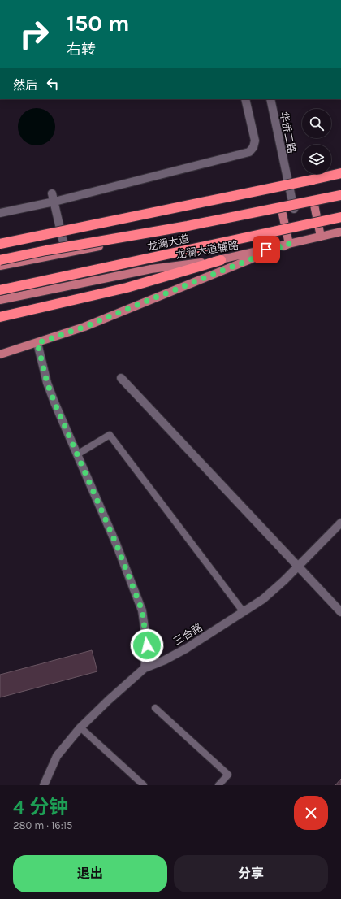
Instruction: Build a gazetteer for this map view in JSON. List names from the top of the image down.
{
  "streets": {
    "highway": ["龙澜大道"],
    "main road": ["龙澜大道辅路"],
    "street": ["华侨二路", "三合路"]
  },
  "page": {
    "turn": ["150 m", "右转"],
    "then": "然后",
    "heading": ["4 分钟", "280 m · 16:15"],
    "buttons": ["退出", "分享"]
  }
}
